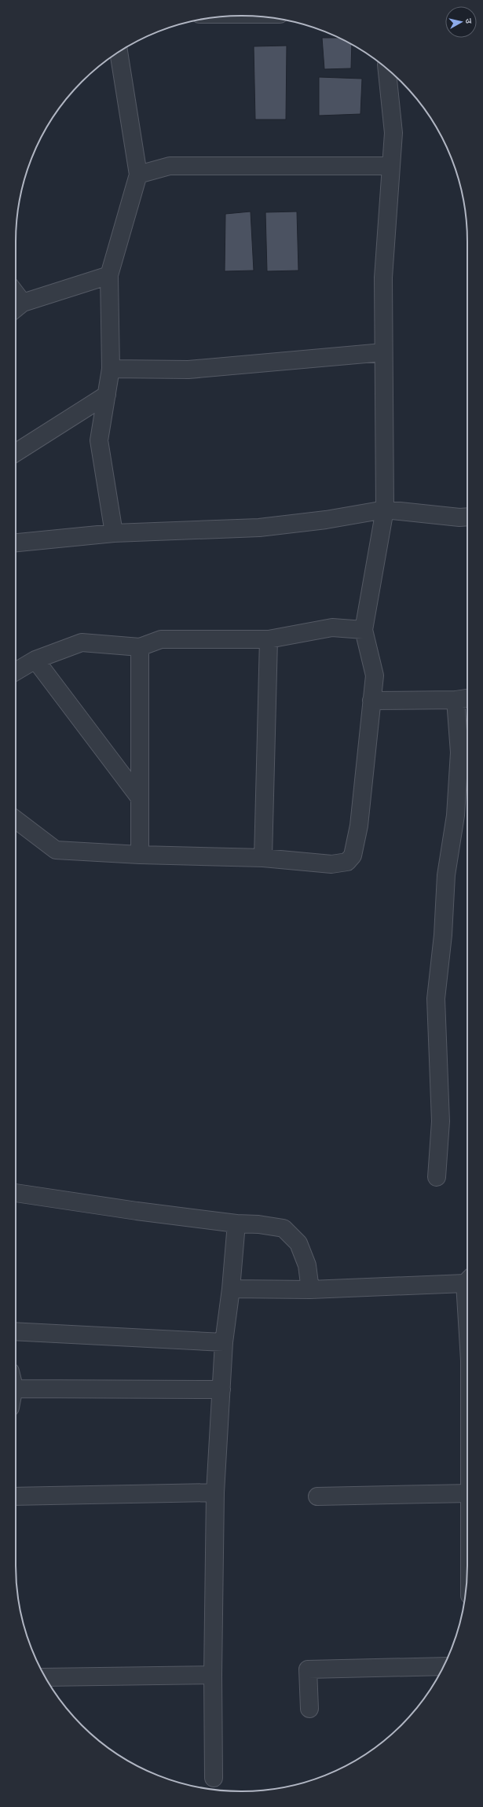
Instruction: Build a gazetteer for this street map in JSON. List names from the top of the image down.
{
  "north": "right"
}
